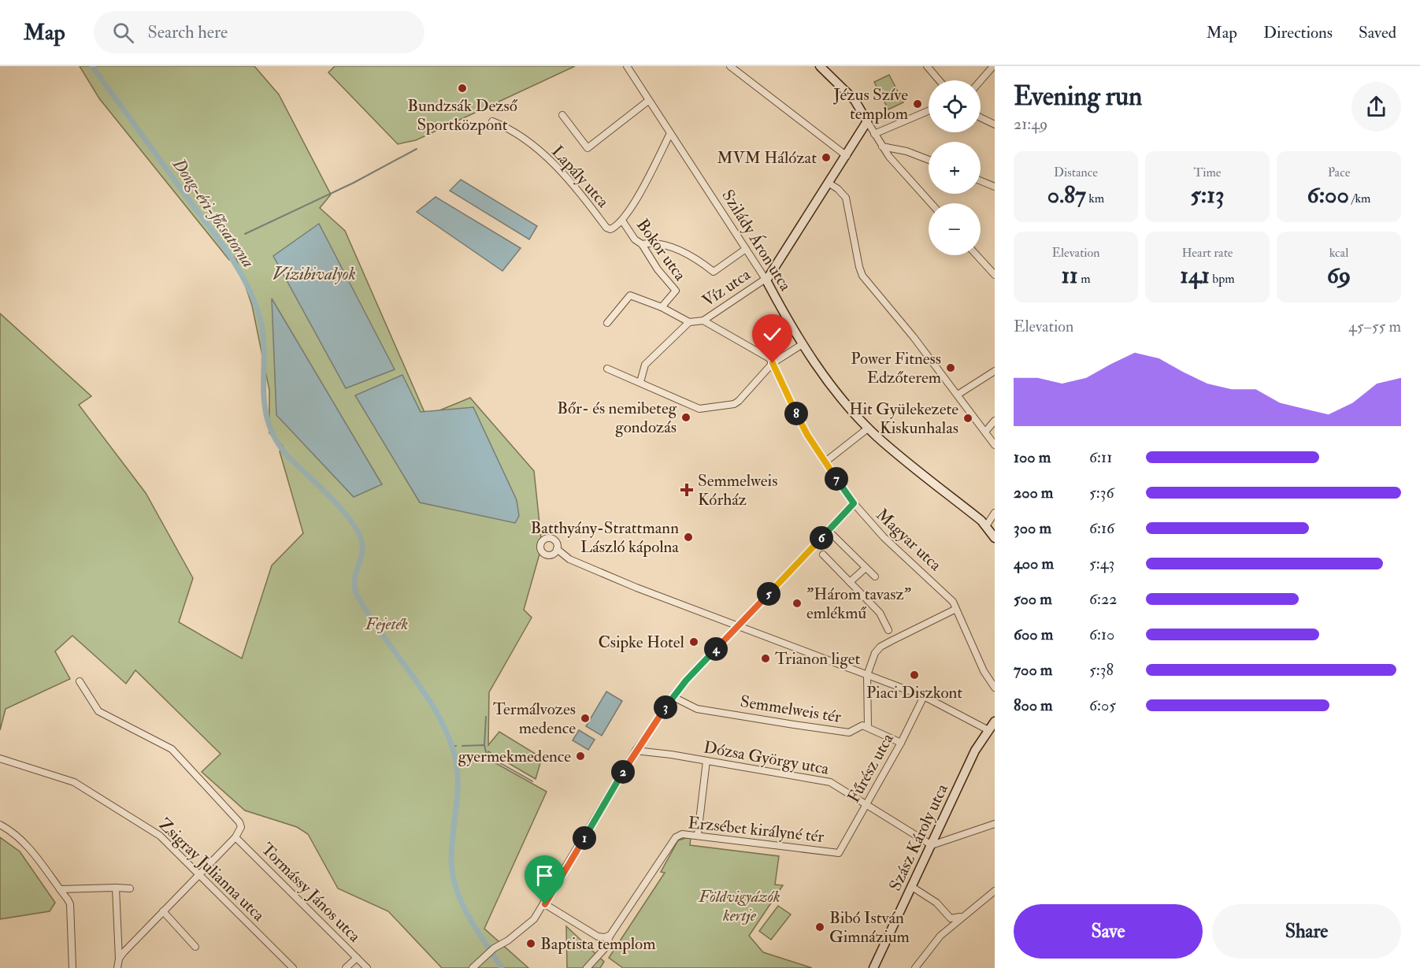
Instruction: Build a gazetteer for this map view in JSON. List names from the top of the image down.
{
  "streets": {
    "street": [
      "Lapály utca",
      "Szilády Áron utca",
      "Bokor utca",
      "Víz utca",
      "Magyar utca",
      "Semmelweis tér",
      "Dózsa György utca",
      "Fűrész utca",
      "Erzsébet királyné tér",
      "Szász Károly utca",
      "Zsigray Julianna utca",
      "Tormássy János utca"
    ]
  },
  "crossings": [
    ["Lapály utca", "Bokor utca"],
    ["Szilády Áron utca", "Víz utca"],
    ["Dózsa György utca", "Fűrész utca"],
    ["Dózsa György utca", "Szász Károly utca"],
    ["Fűrész utca", "Erzsébet királyné tér"]
  ],
  "water": ["Dong-éri-főcsatorna", "Vízibivalyok"],
  "parks": ["Fejeték", "Földvigyázók kertje"],
  "places": {
    "other": [
      "Bundzsák Dezső Sportközpont",
      "Jézus Szíve templom",
      "MVM Hálózat",
      "Power Fitness Edzőterem",
      "Bőr- és nemibeteg gondozás",
      "Hit Gyülekezete Kiskunhalas",
      "Batthyány-Strattmann László kápolna",
      "\"Három tavasz\" emlékmű",
      "Csipke Hotel",
      "Trianon liget",
      "Piaci Diszkont",
      "Termálvozes medence",
      "gyermekmedence",
      "Bibó István Gimnázium",
      "Baptista templom"
    ],
    "health": ["Semmelweis Kórház"]
  },
  "page": {
    "header": "Map",
    "search": "Search here",
    "nav": ["Map", "Directions", "Saved"],
    "heading": ["Evening run", "21:49"],
    "map_buttons": ["+", "−"],
    "stats": [
      ["Distance", "0.87 km"],
      ["Time", "5:13"],
      ["Pace", "6:00 /km"],
      ["Elevation", "11 m"],
      ["Heart rate", "141 bpm"],
      ["kcal", "69"]
    ],
    "chart": ["Elevation", "45–55 m"],
    "pins": [
      "8",
      "7",
      "6",
      "5",
      "4",
      "3",
      "2",
      "1"
    ],
    "list": [
      {
        "name": "100 m",
        "note": "6:11"
      },
      {
        "name": "200 m",
        "note": "5:36"
      },
      {
        "name": "300 m",
        "note": "6:16"
      },
      {
        "name": "400 m",
        "note": "5:43"
      },
      {
        "name": "500 m",
        "note": "6:22"
      },
      {
        "name": "600 m",
        "note": "6:10"
      },
      {
        "name": "700 m",
        "note": "5:38"
      },
      {
        "name": "800 m",
        "note": "6:05"
      }
    ],
    "buttons": ["Save", "Share"]
  }
}
